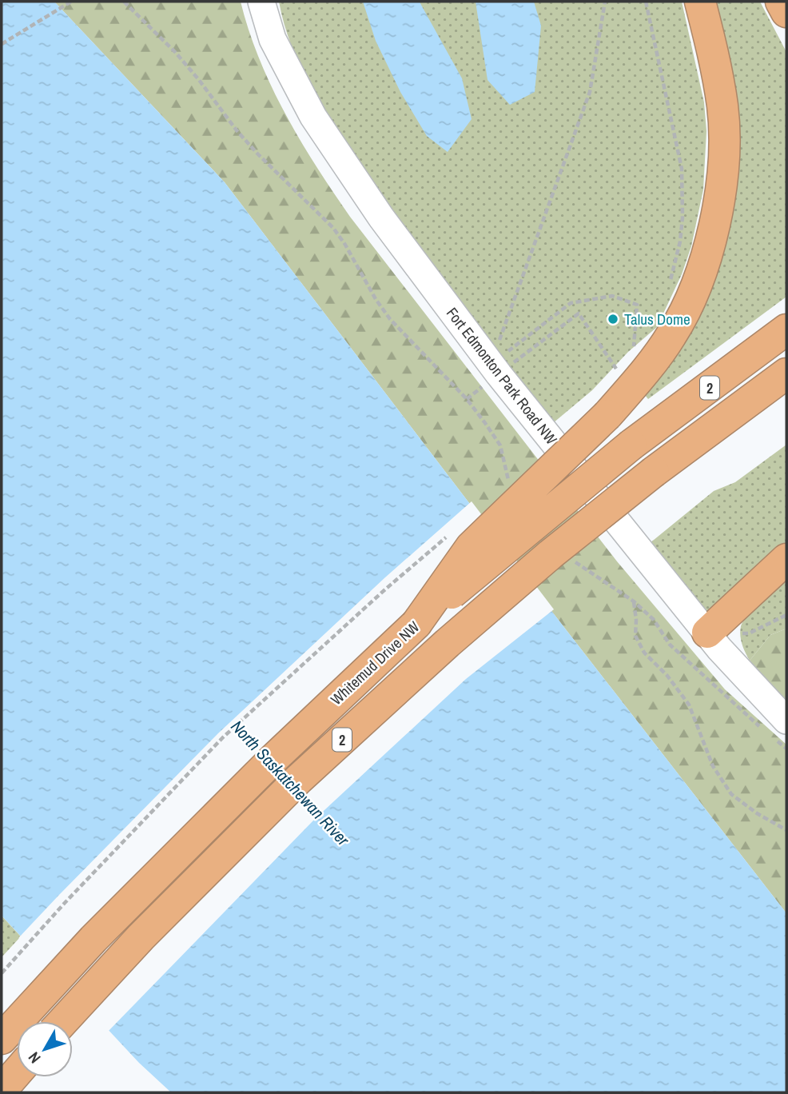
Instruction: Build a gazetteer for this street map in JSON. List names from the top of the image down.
{
  "streets": {
    "highway": ["2", "Whitemud Drive NW"],
    "street": ["Fort Edmonton Park Road NW"]
  },
  "water": ["North Saskatchewan River"],
  "places": ["Talus Dome"],
  "north": "bottom left"
}
